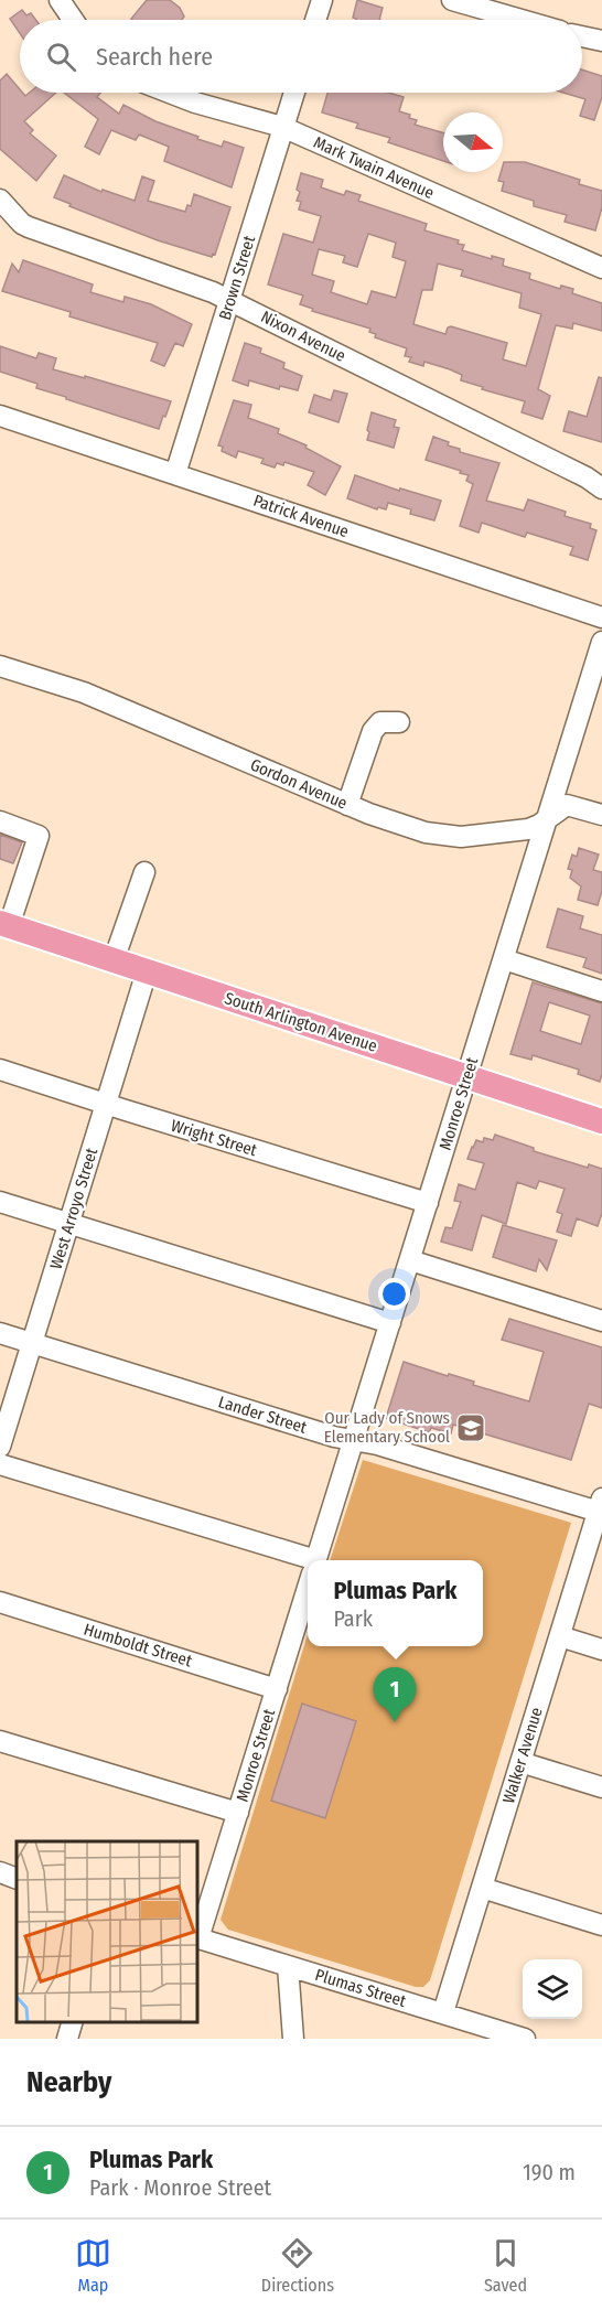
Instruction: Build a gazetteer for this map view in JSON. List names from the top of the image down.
{
  "streets": {
    "main road": ["South Arlington Avenue"],
    "street": [
      "Mark Twain Avenue",
      "Brown Street",
      "Nixon Avenue",
      "Patrick Avenue",
      "Gordon Avenue",
      "Monroe Street",
      "Wright Street",
      "West Arroyo Street",
      "Lander Street",
      "Humboldt Street",
      "Walker Avenue",
      "Plumas Street"
    ]
  },
  "crossings": [
    ["Mark Twain Avenue", "Brown Street"],
    ["Brown Street", "Nixon Avenue"],
    ["Brown Street", "Patrick Avenue"],
    ["Gordon Avenue", "Monroe Street"],
    ["South Arlington Avenue", "Monroe Street"],
    ["South Arlington Avenue", "West Arroyo Street"],
    ["Monroe Street", "Wright Street"],
    ["Monroe Street", "Lander Street"],
    ["Monroe Street", "Humboldt Street"],
    ["Monroe Street", "Plumas Street"],
    ["Wright Street", "West Arroyo Street"],
    ["West Arroyo Street", "Lander Street"],
    ["Lander Street", "Walker Avenue"],
    ["Walker Avenue", "Plumas Street"]
  ],
  "places": {
    "school or university": ["Our Lady of Snows Elementary School"]
  },
  "north": "right",
  "page": {
    "search": "Search here",
    "popup": ["Plumas Park", "Park"],
    "pins": "1",
    "heading": "Nearby",
    "list": [
      {
        "mark": "1",
        "name": "Plumas Park",
        "note": "Park · Monroe Street",
        "value": "190 m"
      }
    ],
    "nav": ["Map", "Directions", "Saved"]
  }
}
